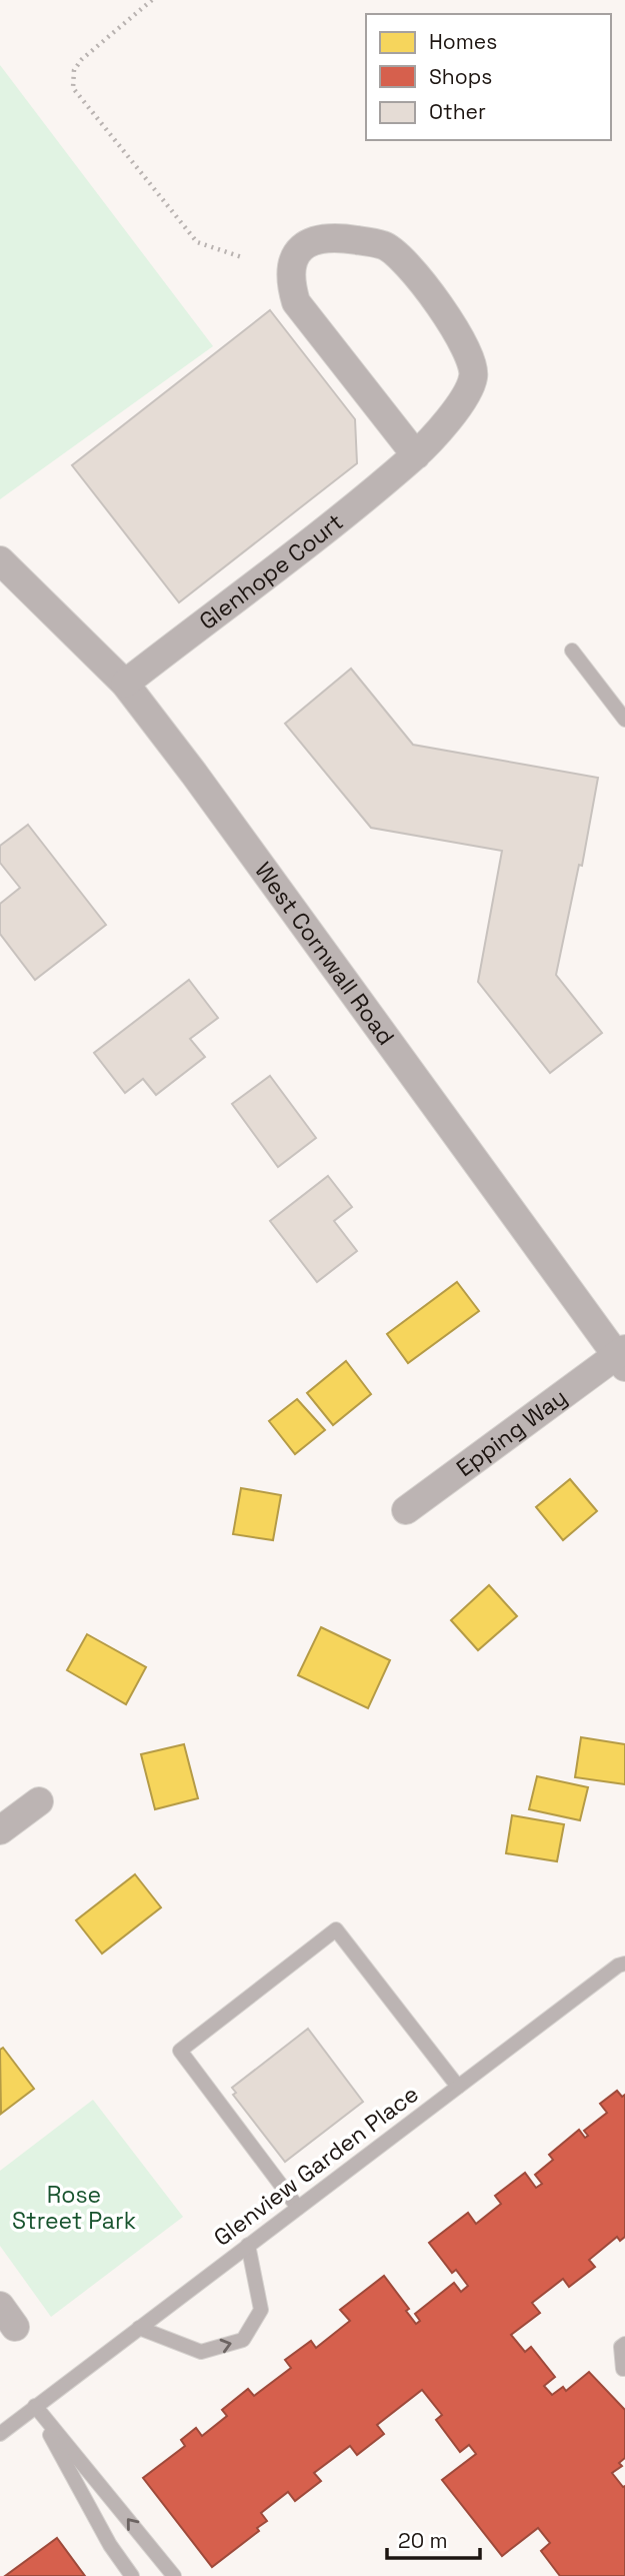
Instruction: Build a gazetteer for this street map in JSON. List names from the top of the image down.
{
  "streets": {
    "street": ["Glenhope Court", "West Cornwall Road", "Epping Way"],
    "lane": ["Glenview Garden Place"]
  },
  "crossings": [
    ["Glenhope Court", "West Cornwall Road"],
    ["West Cornwall Road", "Epping Way"]
  ],
  "parks": ["Rose Street Park"],
  "legend": ["Homes", "Shops", "Other"],
  "scale_bar": "20 m"
}
